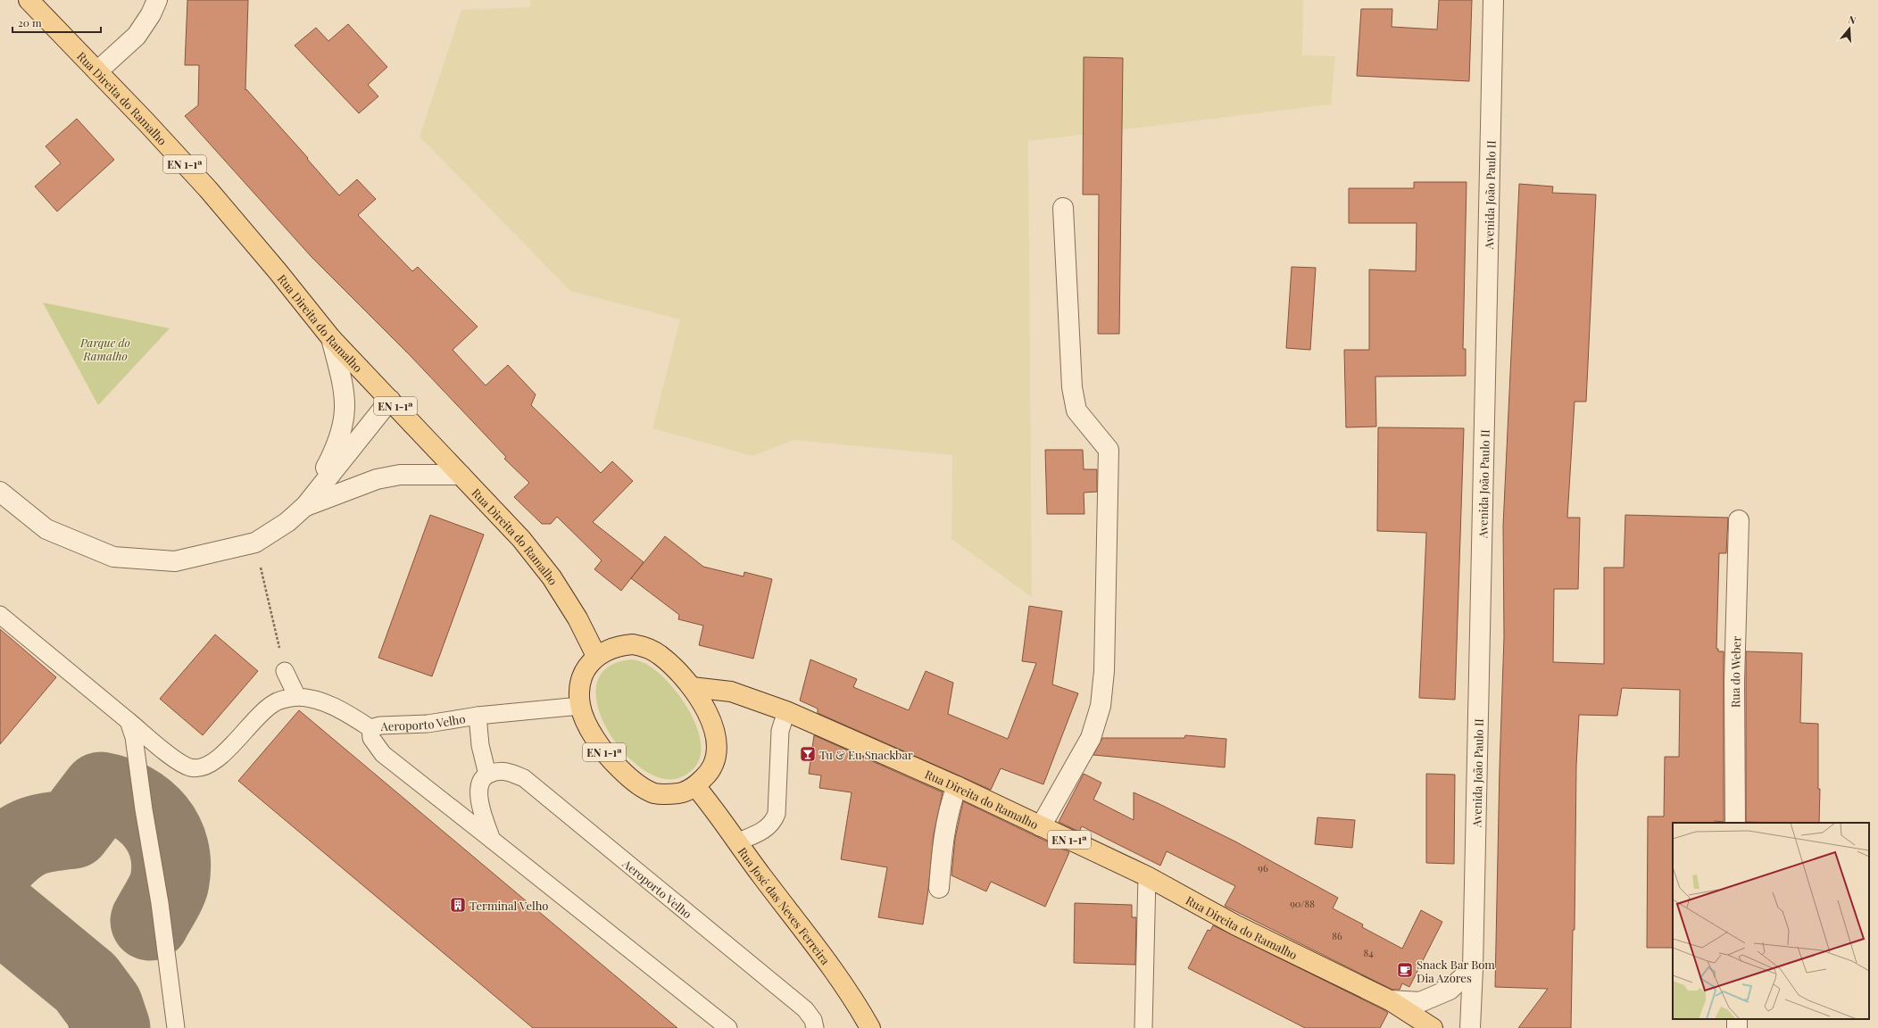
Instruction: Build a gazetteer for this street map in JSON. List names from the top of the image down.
{
  "streets": {
    "main road": ["Rua Direita do Ramalho", "EN 1-1ª", "Rua José das Neves Ferreira"],
    "street": ["Avenida João Paulo II", "Rua do Weber"],
    "lane": ["Aeroporto Velho"]
  },
  "crossings": [
    ["Rua Direita do Ramalho", "EN 1-1ª"],
    ["EN 1-1ª", "Aeroporto Velho"],
    ["EN 1-1ª", "Rua José das Neves Ferreira"]
  ],
  "parks": ["Parque do Ramalho"],
  "places": {
    "bar": ["Tu & Eu Snackbar"],
    "building": ["Terminal Velho"],
    "cafe": ["Snack Bar Bom Dia Azores"]
  },
  "house_numbers": [
    "96",
    "90/88",
    "86",
    "84"
  ],
  "scale_bar": "20 m",
  "north": "top"
}
